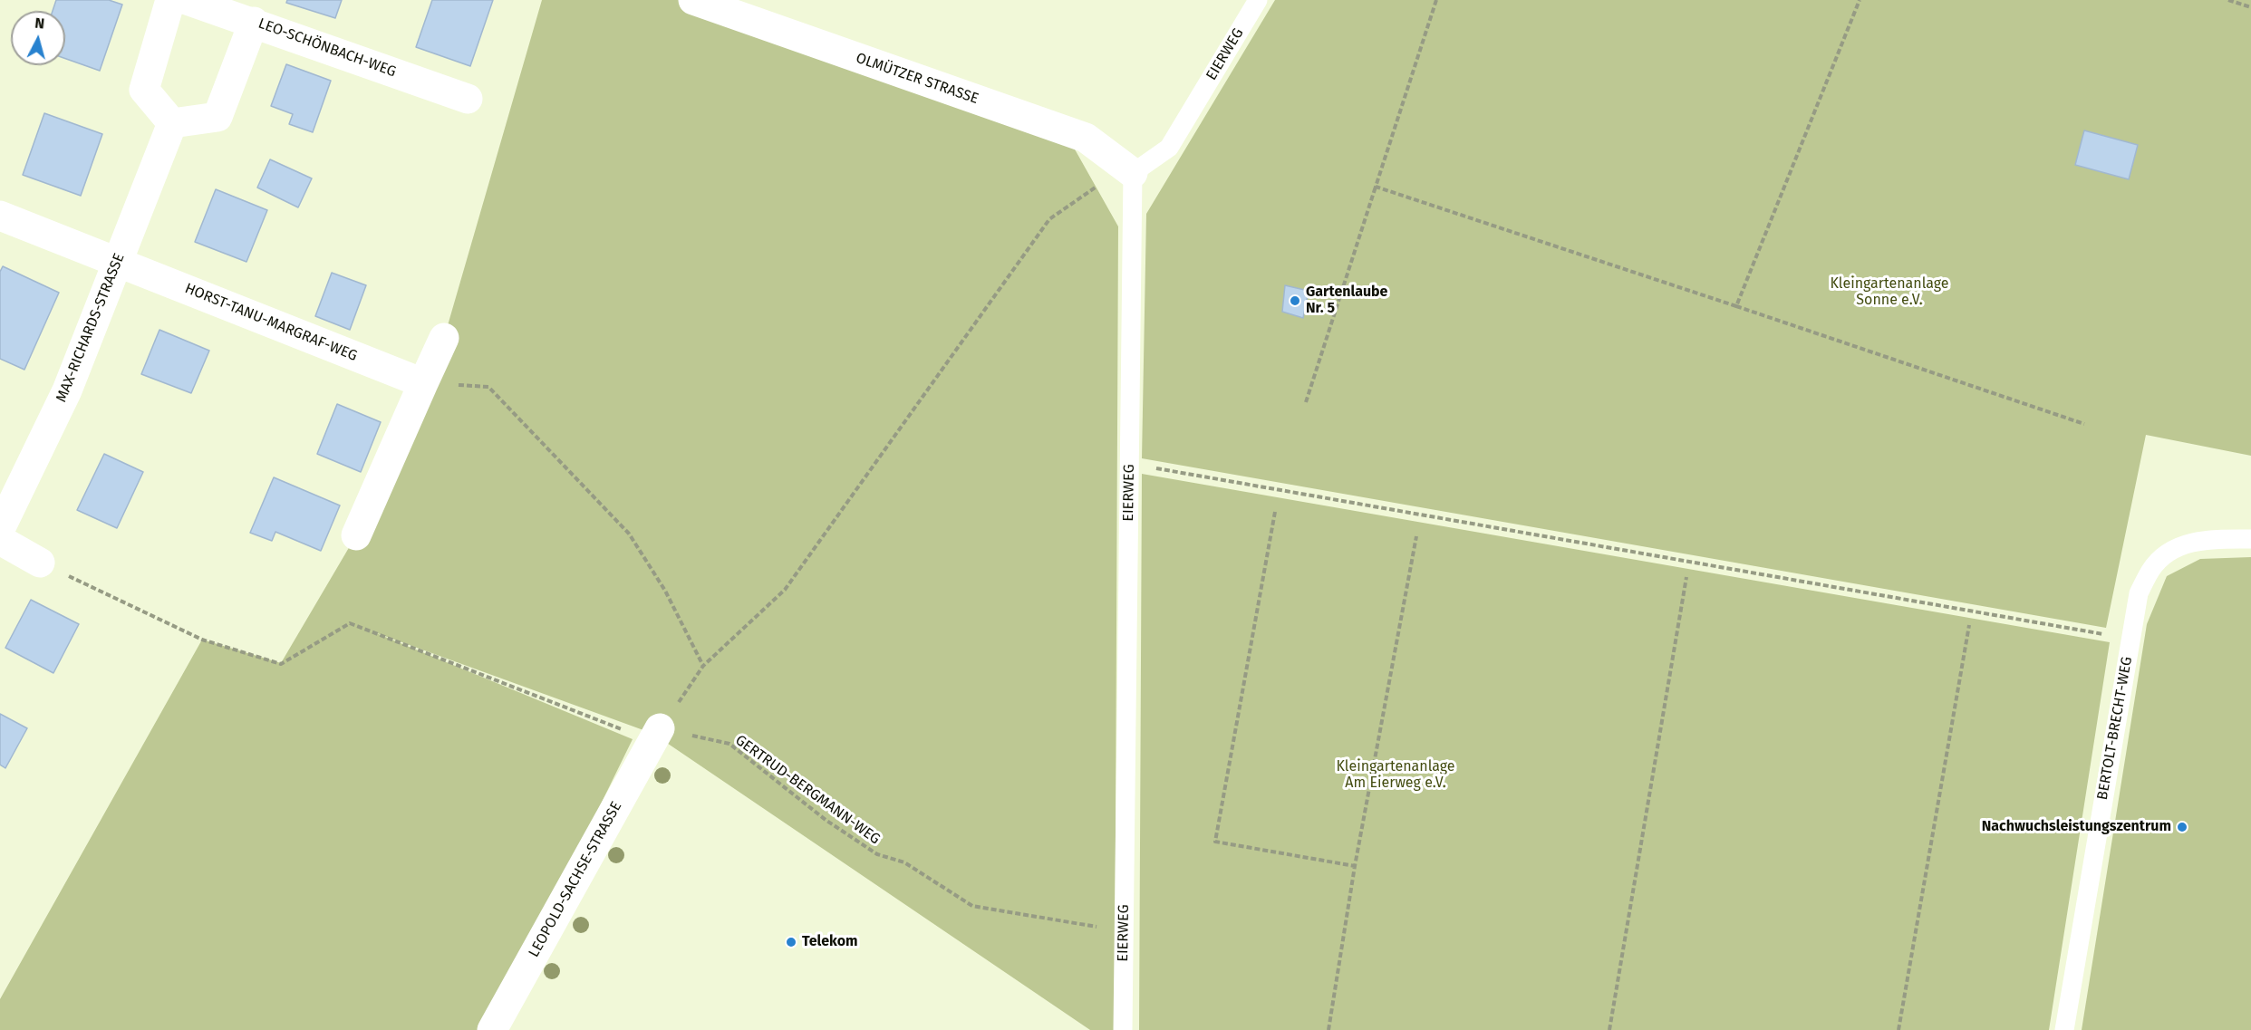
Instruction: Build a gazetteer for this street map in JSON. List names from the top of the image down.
{
  "streets": {
    "street": [
      "LEO-SCHÖNBACH-WEG",
      "OLMÜTZER STRASSE",
      "HORST-TANU-MARGRAF-WEG",
      "MAX-RICHARDS-STRASSE",
      "LEOPOLD-SACHSE-STRASSE"
    ],
    "lane": ["EIERWEG", "BERTOLT-BRECHT-WEG"],
    "path": ["GERTRUD-BERGMANN-WEG"]
  },
  "crossings": [
    ["EIERWEG", "OLMÜTZER STRASSE"],
    ["EIERWEG", "GERTRUD-BERGMANN-WEG"],
    ["HORST-TANU-MARGRAF-WEG", "MAX-RICHARDS-STRASSE"],
    ["GERTRUD-BERGMANN-WEG", "LEOPOLD-SACHSE-STRASSE"]
  ],
  "parks": ["Kleingartenanlage Sonne e.V.", "Kleingartenanlage Am Eierweg e.V."],
  "places": ["Gartenlaube Nr. 5", "Nachwuchsleistungszentrum", "Telekom"],
  "north": "top"
}
